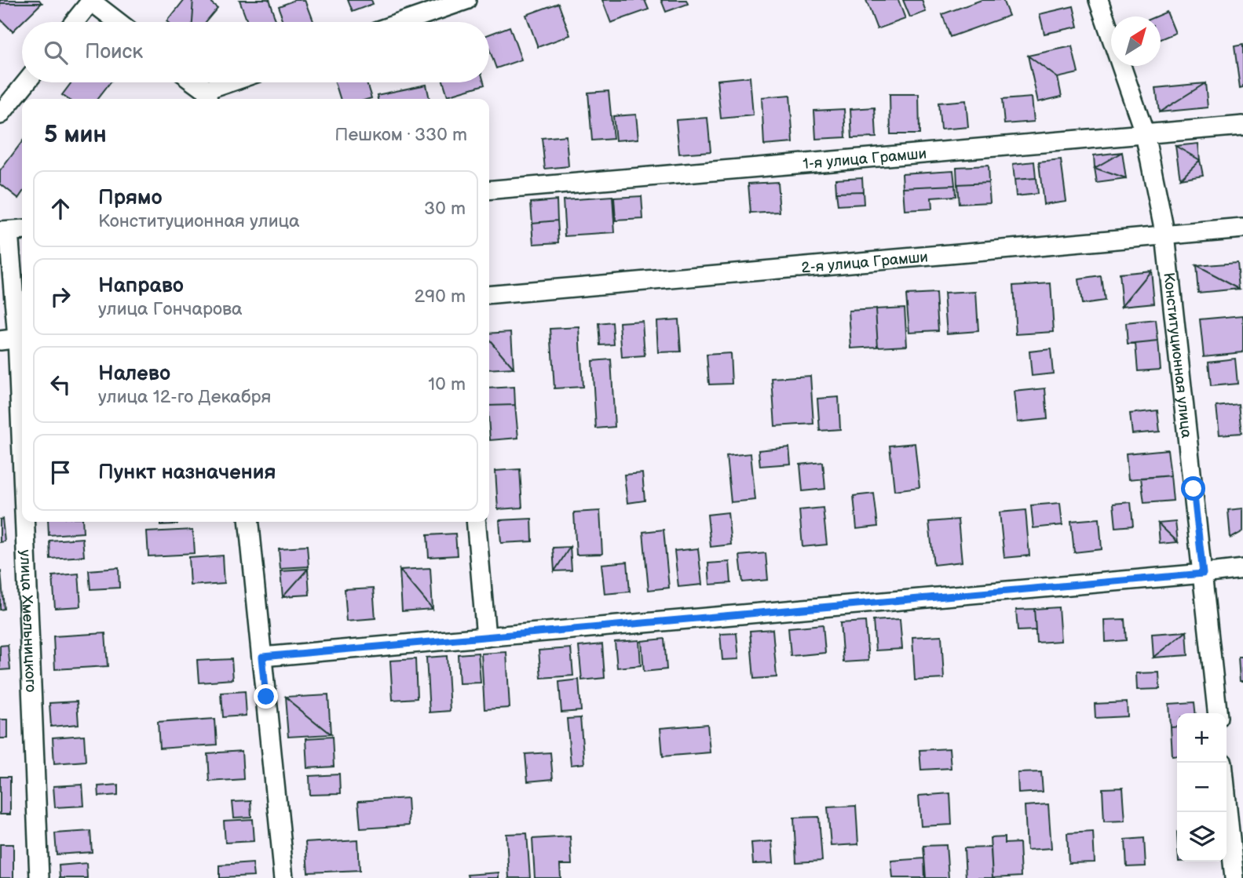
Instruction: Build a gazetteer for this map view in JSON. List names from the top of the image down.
{
  "streets": {
    "street": [
      "1-я улица Грамши",
      "2-я улица Грамши",
      "Конституционная улица",
      "улица Хмельницкого"
    ]
  },
  "crossings": [
    ["1-я улица Грамши", "Конституционная улица"],
    ["2-я улица Грамши", "Конституционная улица"]
  ],
  "north": "top right",
  "page": {
    "search": "Поиск",
    "heading": ["5 мин", "Пешком · 330 m"],
    "list": [
      ["Прямо", "Конституционная улица", "30 m"],
      ["Направо", "улица Гончарова", "290 m"],
      ["Налево", "улица 12-го Декабря", "10 m"],
      "Пункт назначения"
    ],
    "map_buttons": ["+", "−"]
  }
}
